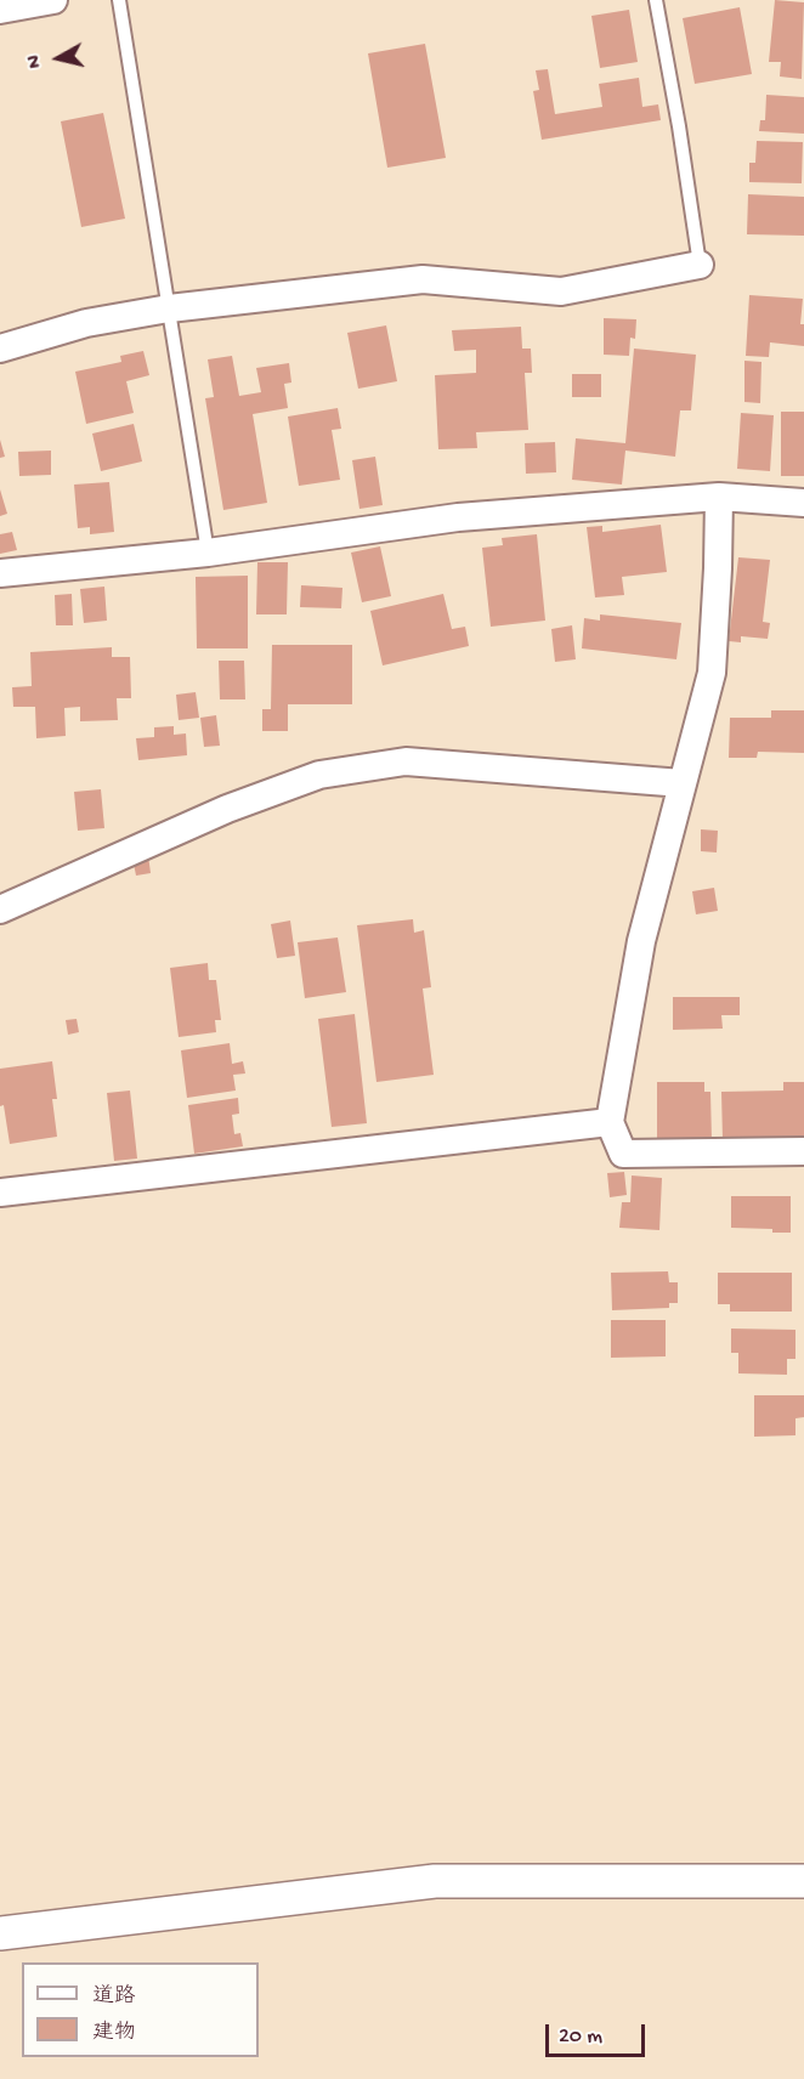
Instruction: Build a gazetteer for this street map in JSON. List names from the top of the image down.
{
  "legend": ["道路", "建物"],
  "scale_bar": "20 m",
  "north": "left"
}
